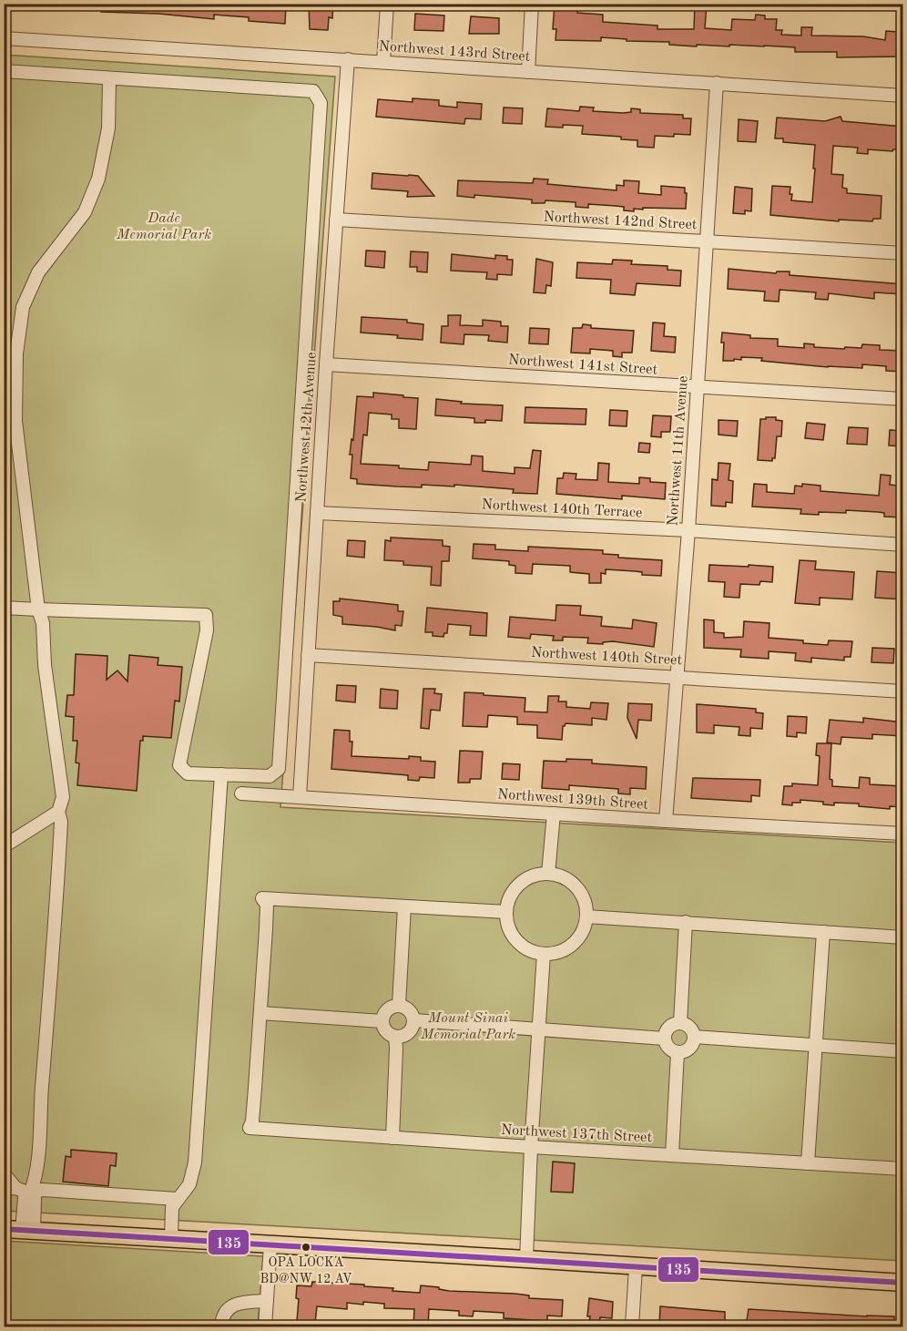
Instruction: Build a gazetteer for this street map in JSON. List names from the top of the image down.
{
  "streets": {
    "street": [
      "Northwest 143rd Street",
      "Northwest 142nd Street",
      "Northwest 141st Street",
      "Northwest 12th Avenue",
      "Northwest 11th Avenue",
      "Northwest 140th Terrace",
      "Northwest 140th Street",
      "Northwest 139th Street",
      "Northwest 137th Street"
    ]
  },
  "crossings": [
    ["Northwest 143rd Street", "Northwest 12th Avenue"],
    ["Northwest 143rd Street", "Northwest 11th Avenue"],
    ["Northwest 142nd Street", "Northwest 12th Avenue"],
    ["Northwest 142nd Street", "Northwest 11th Avenue"],
    ["Northwest 141st Street", "Northwest 12th Avenue"],
    ["Northwest 141st Street", "Northwest 11th Avenue"],
    ["Northwest 12th Avenue", "Northwest 140th Terrace"],
    ["Northwest 12th Avenue", "Northwest 140th Street"],
    ["Northwest 12th Avenue", "Northwest 139th Street"],
    ["Northwest 11th Avenue", "Northwest 140th Terrace"],
    ["Northwest 11th Avenue", "Northwest 140th Street"],
    ["Northwest 11th Avenue", "Northwest 139th Street"]
  ],
  "parks": ["Dade Memorial Park", "Mount Sinai Memorial Park"],
  "places": ["OPA LOCKA BD@NW 12 AV"],
  "lines": ["transit line 135"]
}
